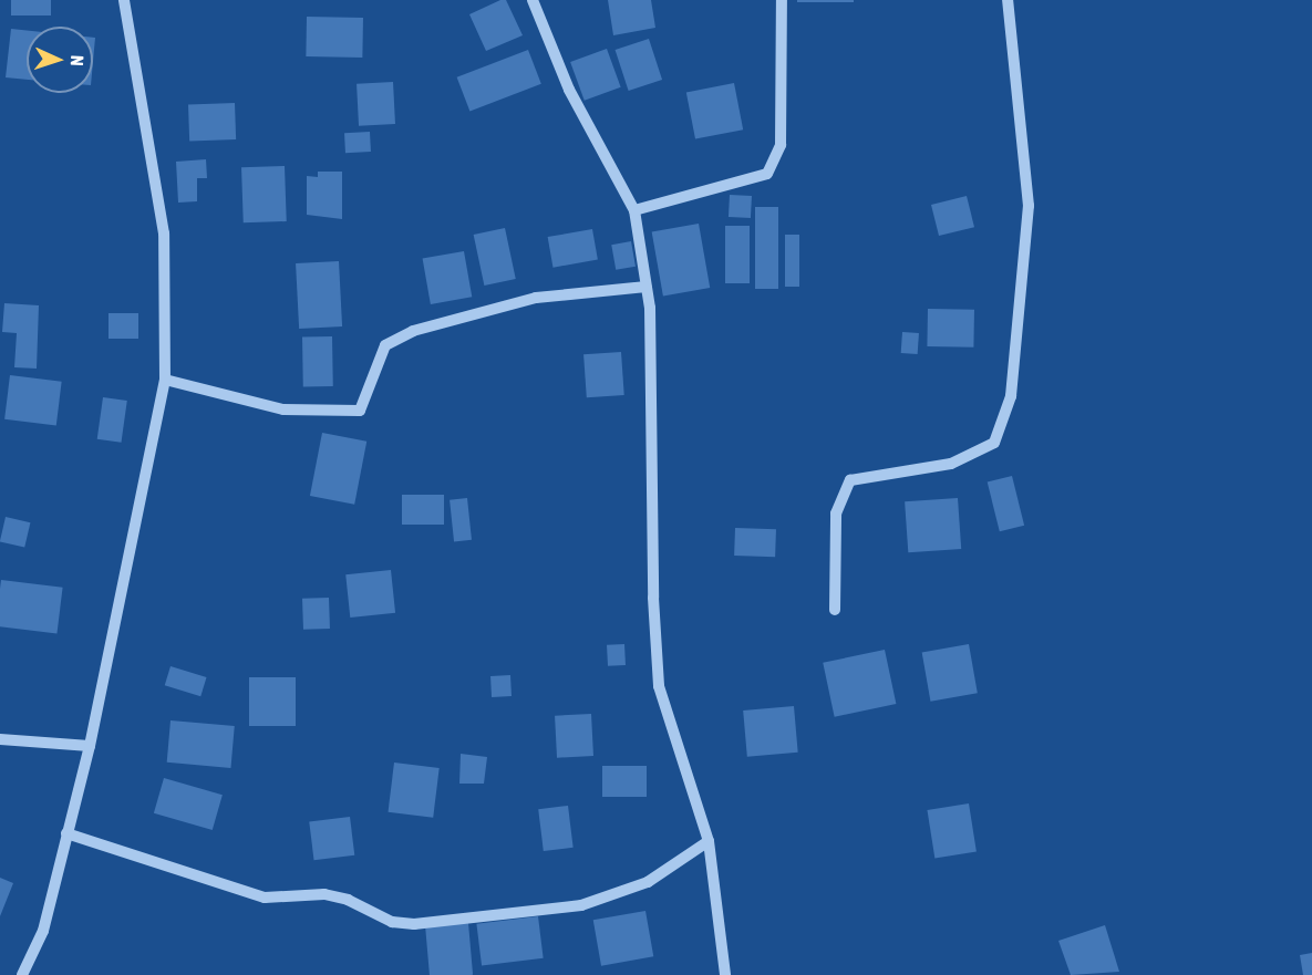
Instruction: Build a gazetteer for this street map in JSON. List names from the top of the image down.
{
  "north": "right"
}
